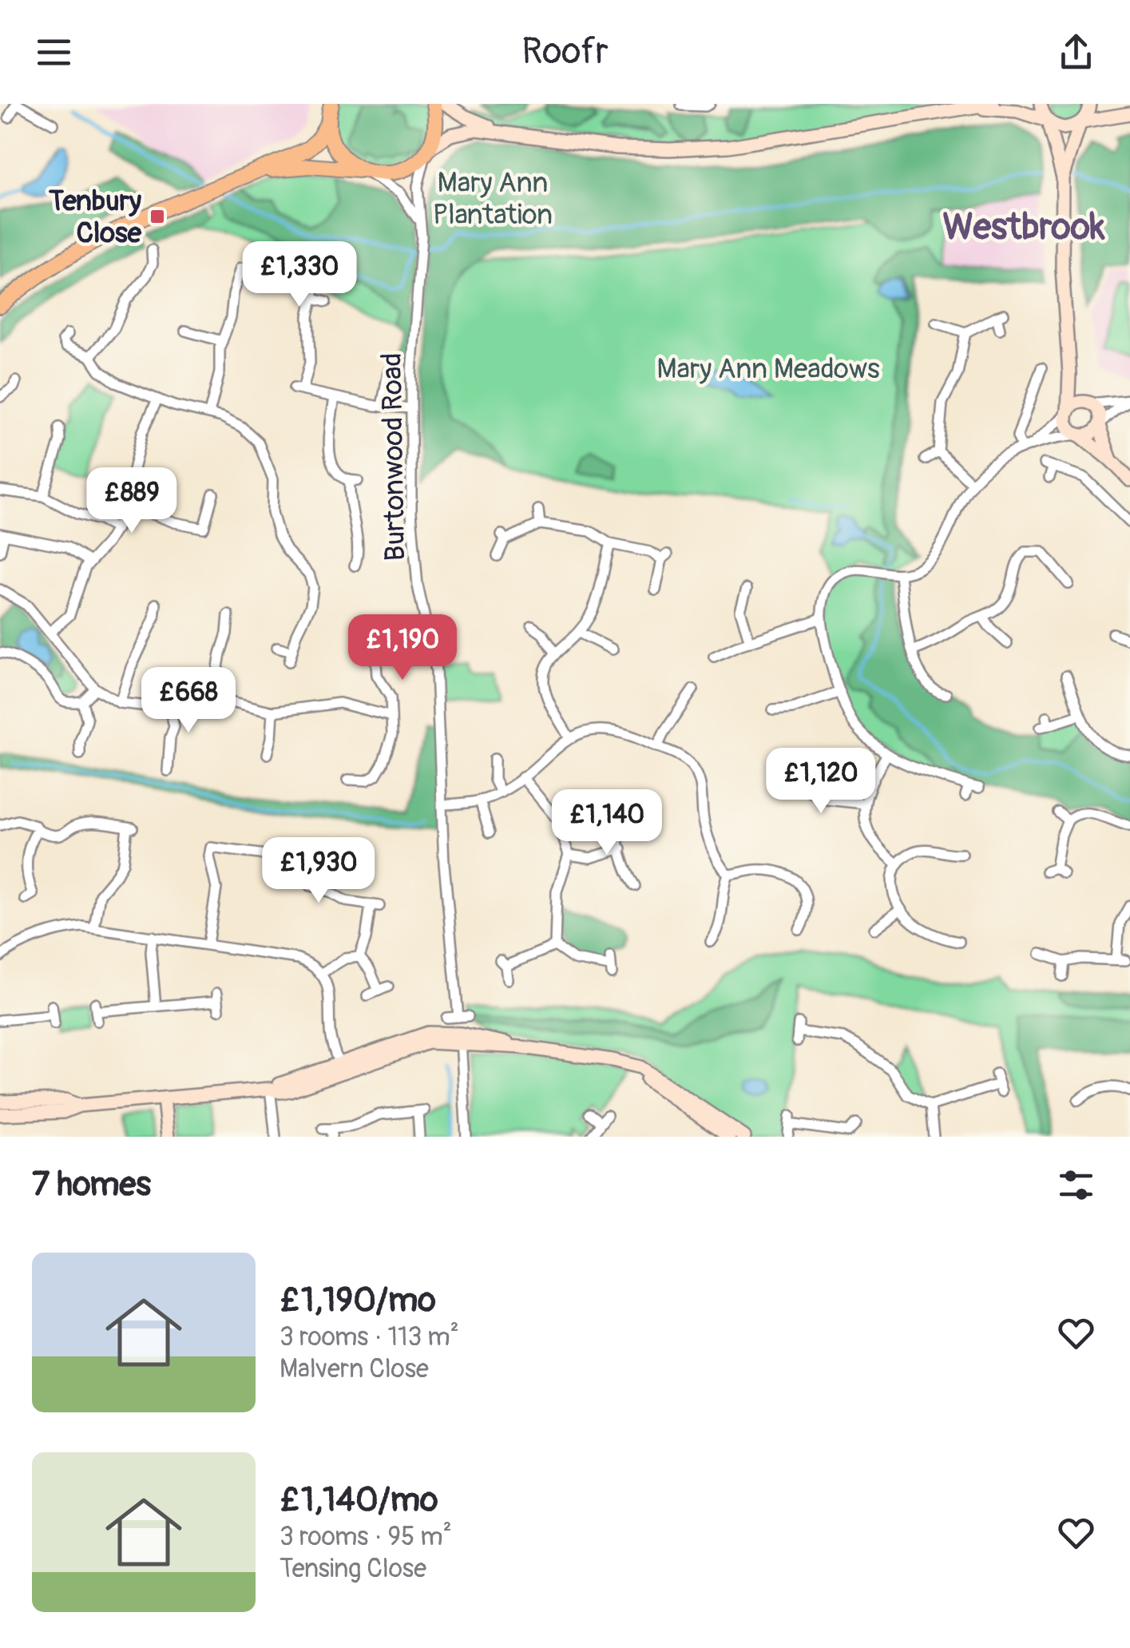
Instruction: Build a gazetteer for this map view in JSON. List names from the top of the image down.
{
  "streets": {
    "street": ["Burtonwood Road"]
  },
  "districts": ["Westbrook"],
  "parks": ["Mary Ann Plantation", "Mary Ann Meadows"],
  "places": {
    "transit": ["Tenbury Close"]
  },
  "page": {
    "header": "Roofr",
    "price": [
      "£1,330",
      "£889",
      "£1,190",
      "£668",
      "£1,120",
      "£1,140",
      "£1,930"
    ],
    "heading": "7 homes",
    "list": [
      {
        "name": "£1,190/mo",
        "note": "3 rooms · 113 m² · Malvern Close"
      },
      {
        "name": "£1,140/mo",
        "note": "3 rooms · 95 m² · Tensing Close"
      }
    ]
  }
}
